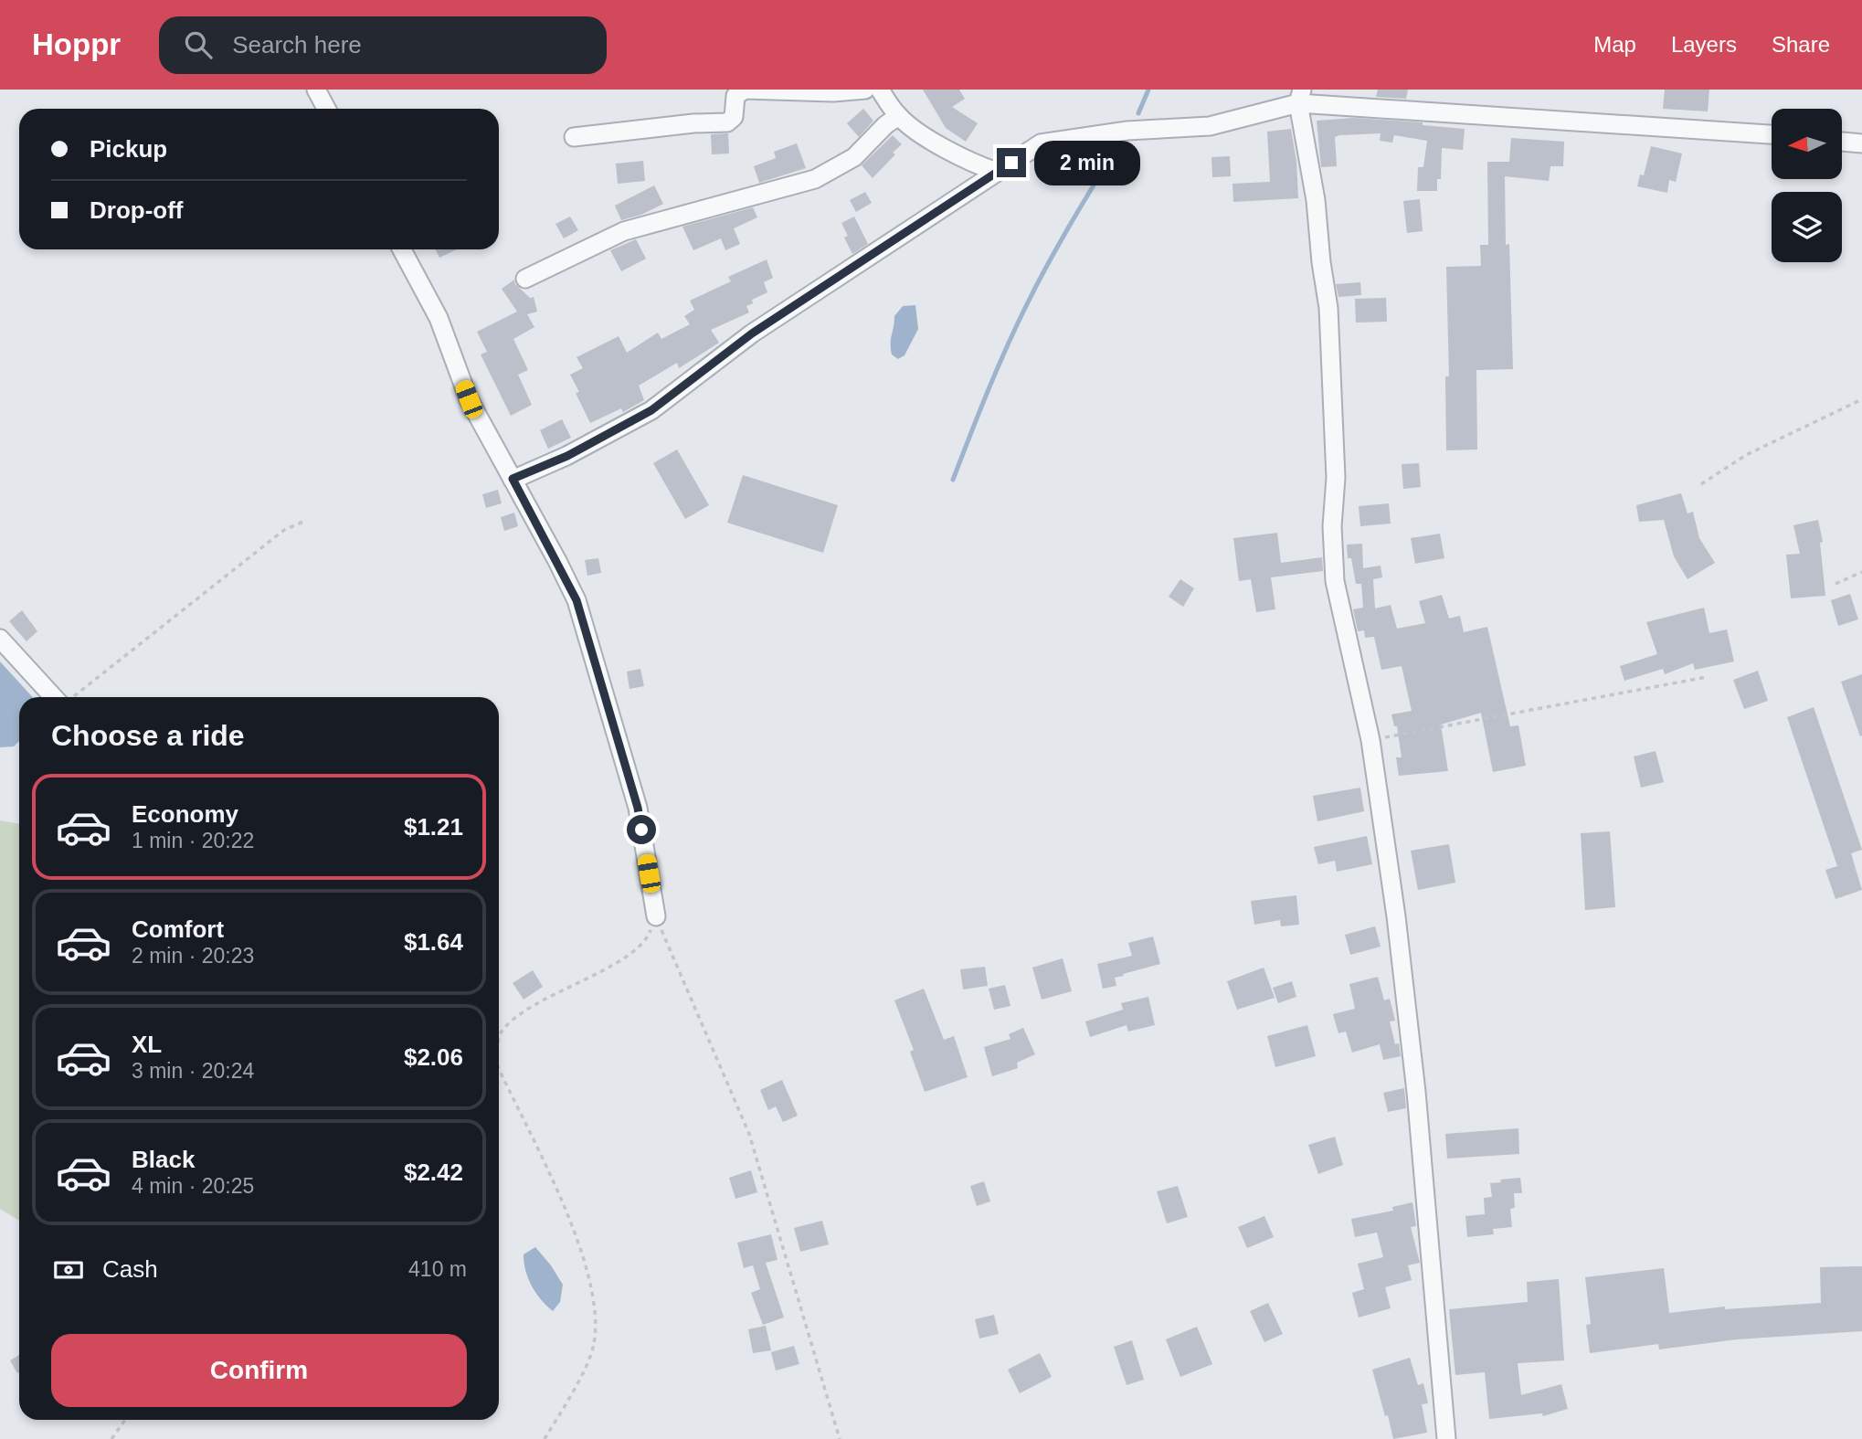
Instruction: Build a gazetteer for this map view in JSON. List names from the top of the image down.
{
  "north": "left",
  "page": {
    "header": "Hoppr",
    "search": "Search here",
    "nav": ["Map", "Layers", "Share"],
    "banner": ["Pickup", "Drop-off"],
    "bubble": "2 min",
    "heading": "Choose a ride",
    "list": [
      {
        "name": "Economy",
        "note": "1 min · 20:22",
        "value": "$1.21"
      },
      {
        "name": "Comfort",
        "note": "2 min · 20:23",
        "value": "$1.64"
      },
      {
        "name": "XL",
        "note": "3 min · 20:24",
        "value": "$2.06"
      },
      {
        "name": "Black",
        "note": "4 min · 20:25",
        "value": "$2.42"
      }
    ],
    "pay": ["Cash", "410 m"],
    "buttons": "Confirm"
  }
}
